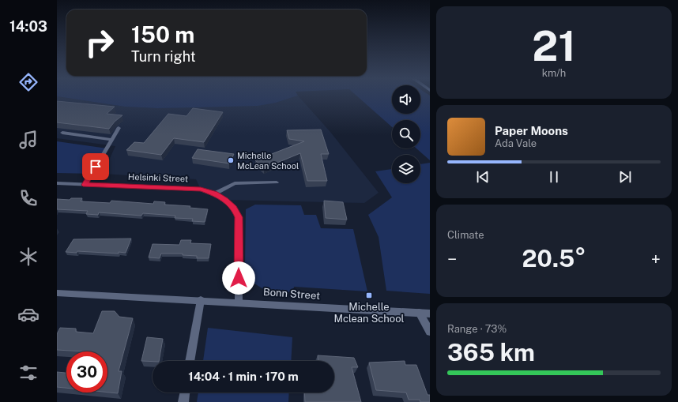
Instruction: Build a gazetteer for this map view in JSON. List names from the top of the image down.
{
  "streets": {
    "street": ["Helsinki Street", "Bonn Street"]
  },
  "crossings": [
    ["Helsinki Street", "Bonn Street"]
  ],
  "places": {
    "other": ["Michelle McLean School"],
    "transit": ["Michelle Mclean School"]
  },
  "page": {
    "tabs": "14:03",
    "tile": [
      ["21", "km/h"],
      "Climate",
      ["Range · 73%", "365 km"]
    ],
    "turn": ["150 m", "Turn right"],
    "song": ["Paper Moons", "Ada Vale"],
    "heat": ["−", "20.5°", "+"],
    "limit": "30",
    "trip": "14:04 · 1 min · 170 m"
  }
}
